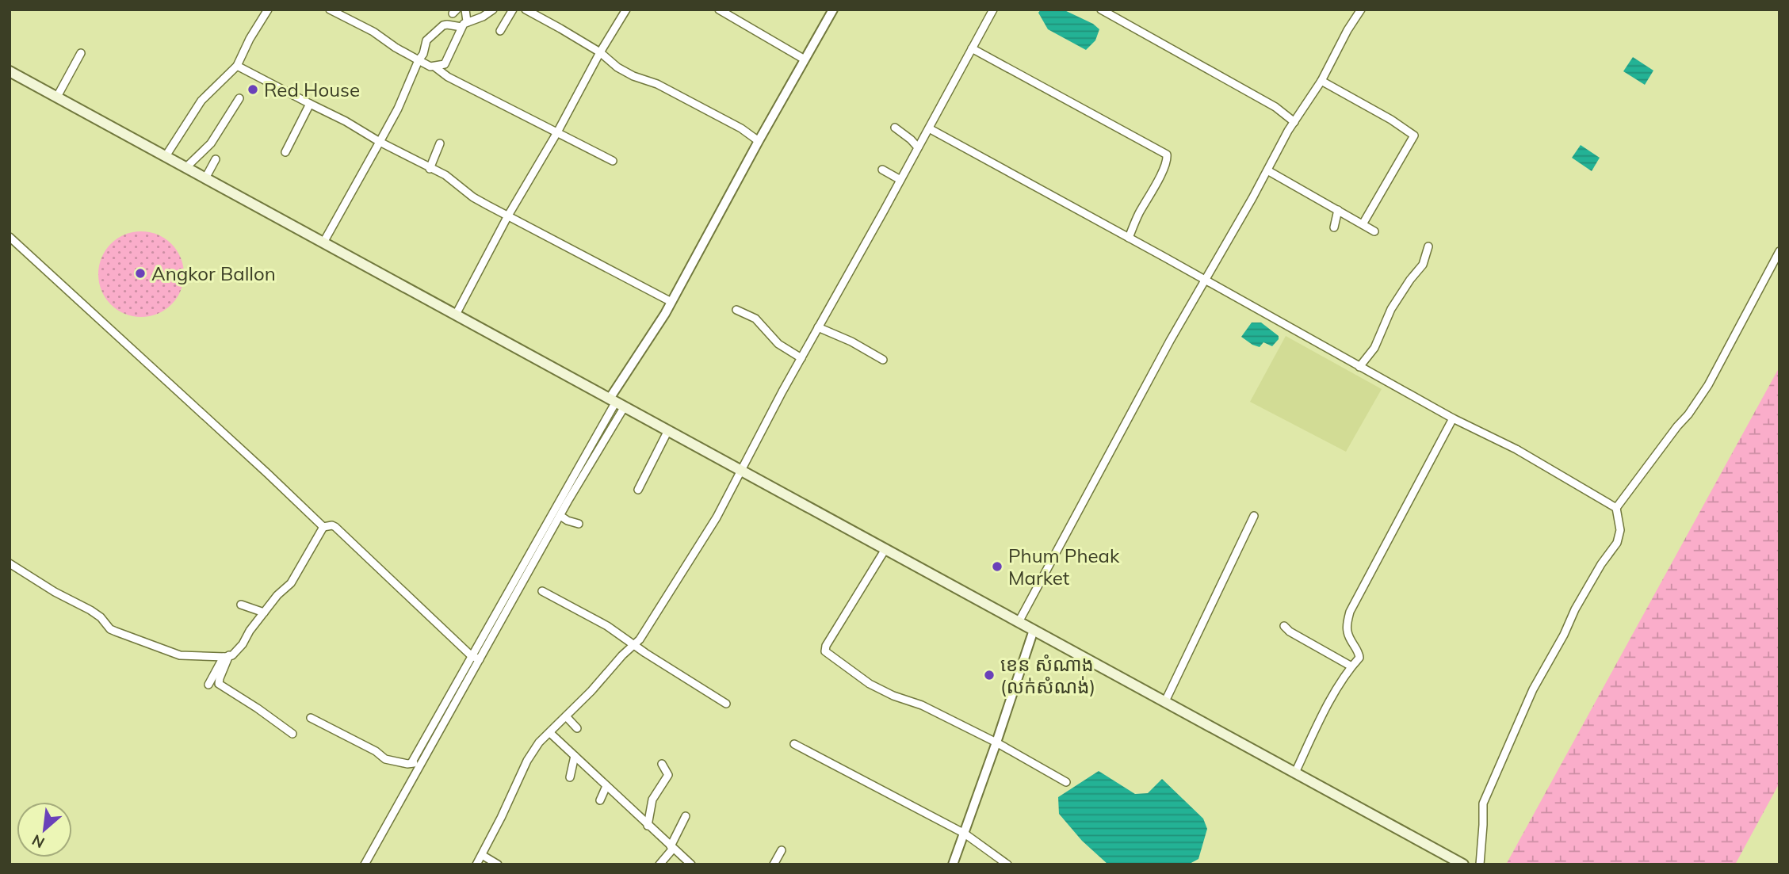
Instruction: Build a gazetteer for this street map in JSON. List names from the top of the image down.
{
  "places": [
    "Red House",
    "Angkor Ballon",
    "Phum Pheak Market",
    "ខេន សំណាង (លក់សំណង់)"
  ],
  "north": "bottom left"
}
